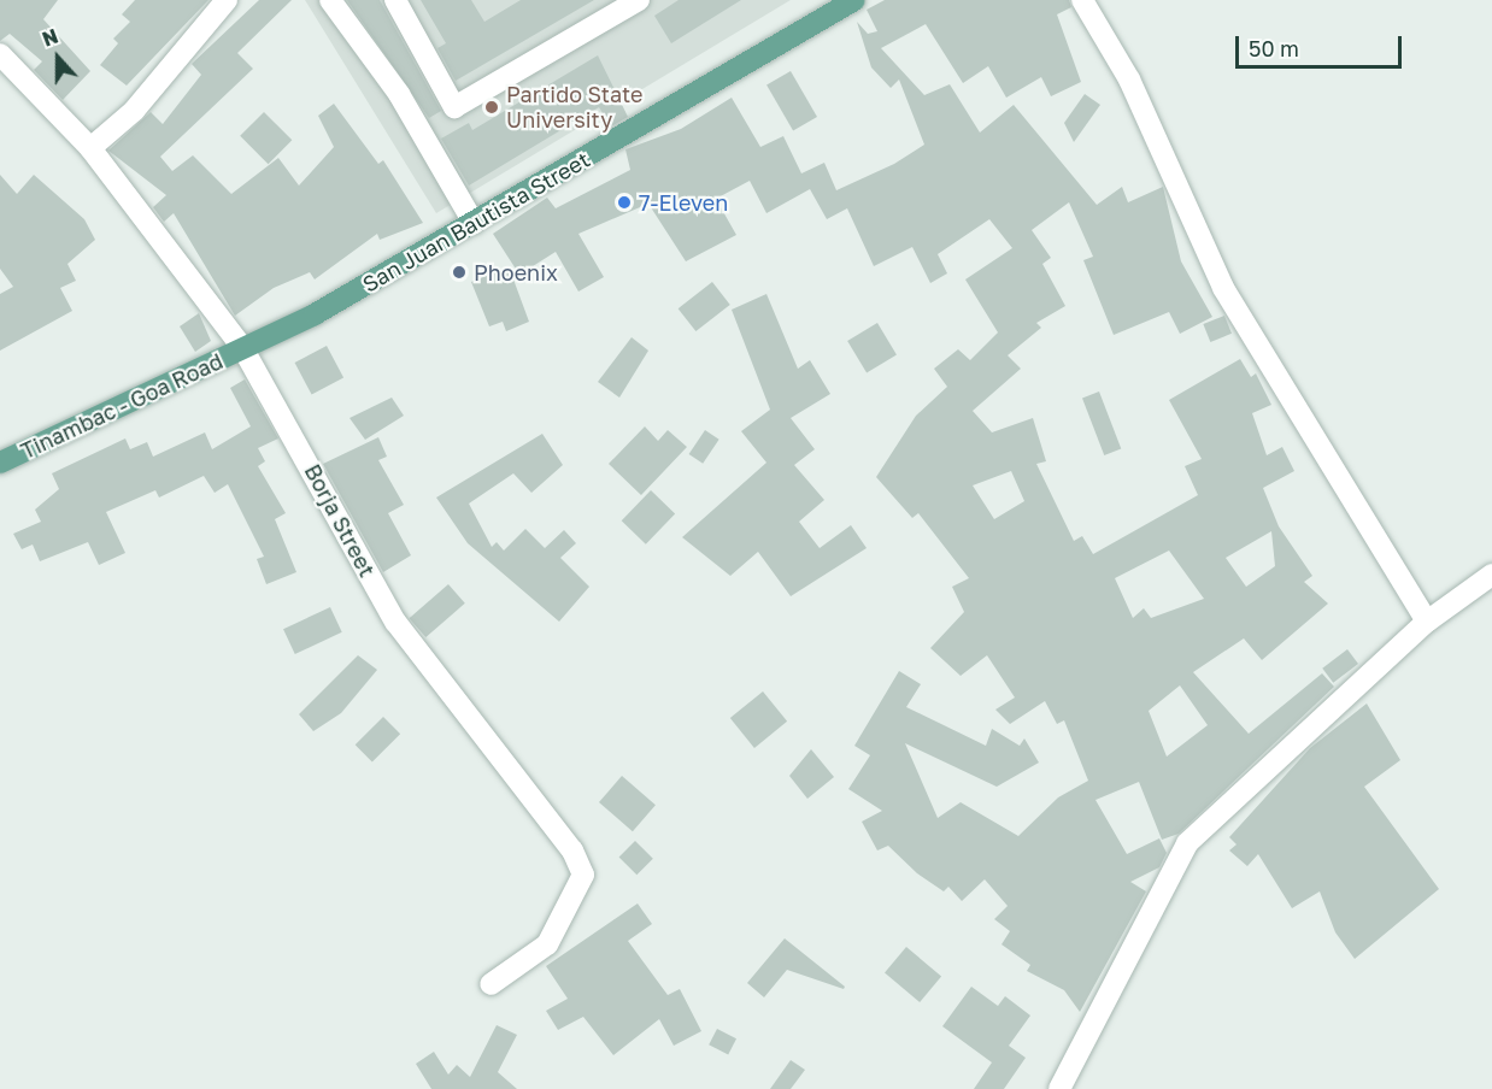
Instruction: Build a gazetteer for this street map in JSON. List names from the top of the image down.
{
  "streets": {
    "main road": ["San Juan Bautista Street", "Tinambac - Goa Road"],
    "street": ["Borja Street"]
  },
  "crossings": [
    ["San Juan Bautista Street", "Tinambac - Goa Road"],
    ["San Juan Bautista Street", "Borja Street"],
    ["Tinambac - Goa Road", "Borja Street"]
  ],
  "places": ["Partido State University", "7-Eleven", "Phoenix"],
  "scale_bar": "50 m",
  "north": "top"
}
